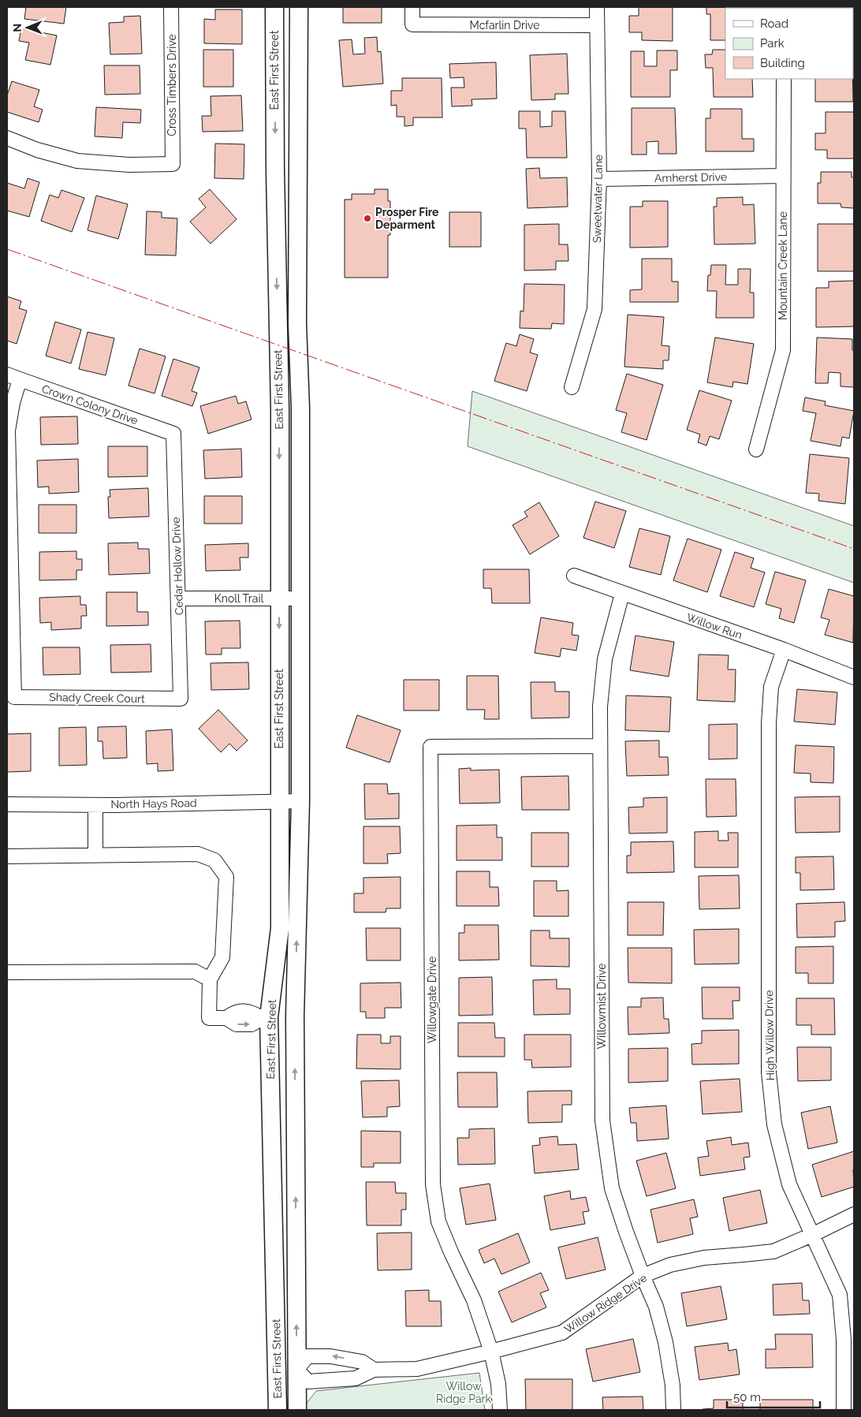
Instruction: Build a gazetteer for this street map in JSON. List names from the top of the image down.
{
  "streets": {
    "main road": ["East First Street"],
    "street": [
      "Mcfarlin Drive",
      "Cross Timbers Drive",
      "Amherst Drive",
      "Sweetwater Lane",
      "Mountain Creek Lane",
      "Crown Colony Drive",
      "Cedar Hollow Drive",
      "Knoll Trail",
      "Willow Run",
      "Shady Creek Court",
      "North Hays Road",
      "Willowgate Drive",
      "Willowmist Drive",
      "High Willow Drive",
      "Willow Ridge Drive"
    ]
  },
  "crossings": [
    ["Mcfarlin Drive", "Sweetwater Lane"],
    ["East First Street", "Knoll Trail"],
    ["East First Street", "North Hays Road"],
    ["East First Street", "Willow Ridge Drive"],
    ["Amherst Drive", "Sweetwater Lane"],
    ["Amherst Drive", "Mountain Creek Lane"],
    ["Crown Colony Drive", "Cedar Hollow Drive"],
    ["Crown Colony Drive", "Shady Creek Court"],
    ["Cedar Hollow Drive", "Knoll Trail"],
    ["Cedar Hollow Drive", "Shady Creek Court"],
    ["Willow Run", "Willowmist Drive"],
    ["Willow Run", "High Willow Drive"],
    ["Willowgate Drive", "Willowmist Drive"],
    ["Willowgate Drive", "Willow Ridge Drive"],
    ["Willowmist Drive", "Willow Ridge Drive"],
    ["High Willow Drive", "Willow Ridge Drive"]
  ],
  "parks": ["Willow Ridge Park"],
  "places": ["Prosper Fire Deparment"],
  "legend": ["Road", "Park", "Building"],
  "scale_bar": "50 m",
  "north": "left"
}
